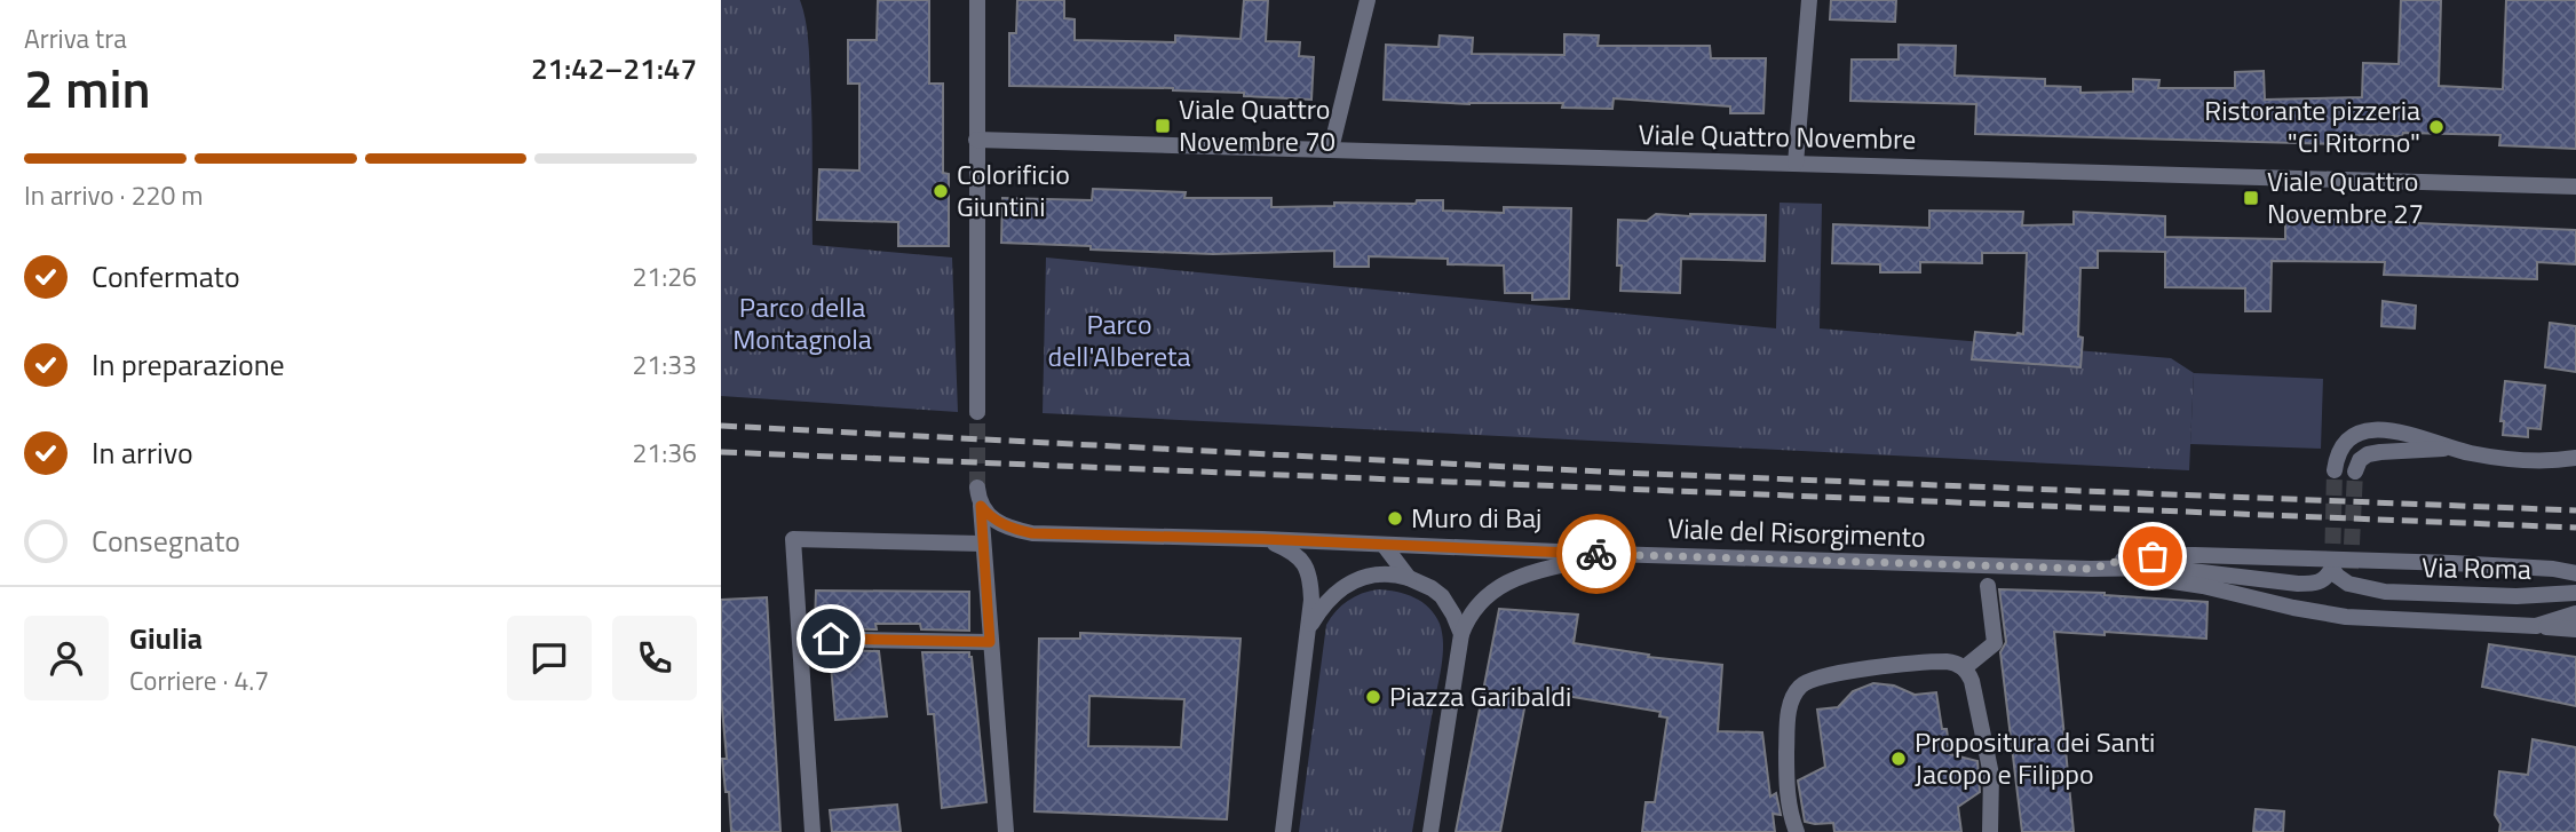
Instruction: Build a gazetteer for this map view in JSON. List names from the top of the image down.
{
  "streets": {
    "street": ["Viale Quattro Novembre", "Viale del Risorgimento", "Via Roma"]
  },
  "crossings": [
    ["Viale del Risorgimento", "Via Roma"]
  ],
  "parks": ["Parco della Montagnola", "Parco dell'Albereta"],
  "places": {
    "transit": ["Viale Quattro Novembre 70", "Viale Quattro Novembre 27"],
    "other": [
      "Ristorante pizzeria \"Ci Ritorno\"",
      "Colorificio Giuntini",
      "Muro di Baj",
      "Piazza Garibaldi",
      "Propositura dei Santi Jacopo e Filippo"
    ]
  },
  "page": {
    "heading": ["2 min", "Arriva tra", "21:42–21:47"],
    "panel": ["Giulia", "Corriere · 4.7"],
    "bar": "In arrivo · 220 m",
    "list": [
      ["Confermato", "21:26"],
      ["In preparazione", "21:33"],
      ["In arrivo", "21:36"],
      "Consegnato"
    ]
  }
}
